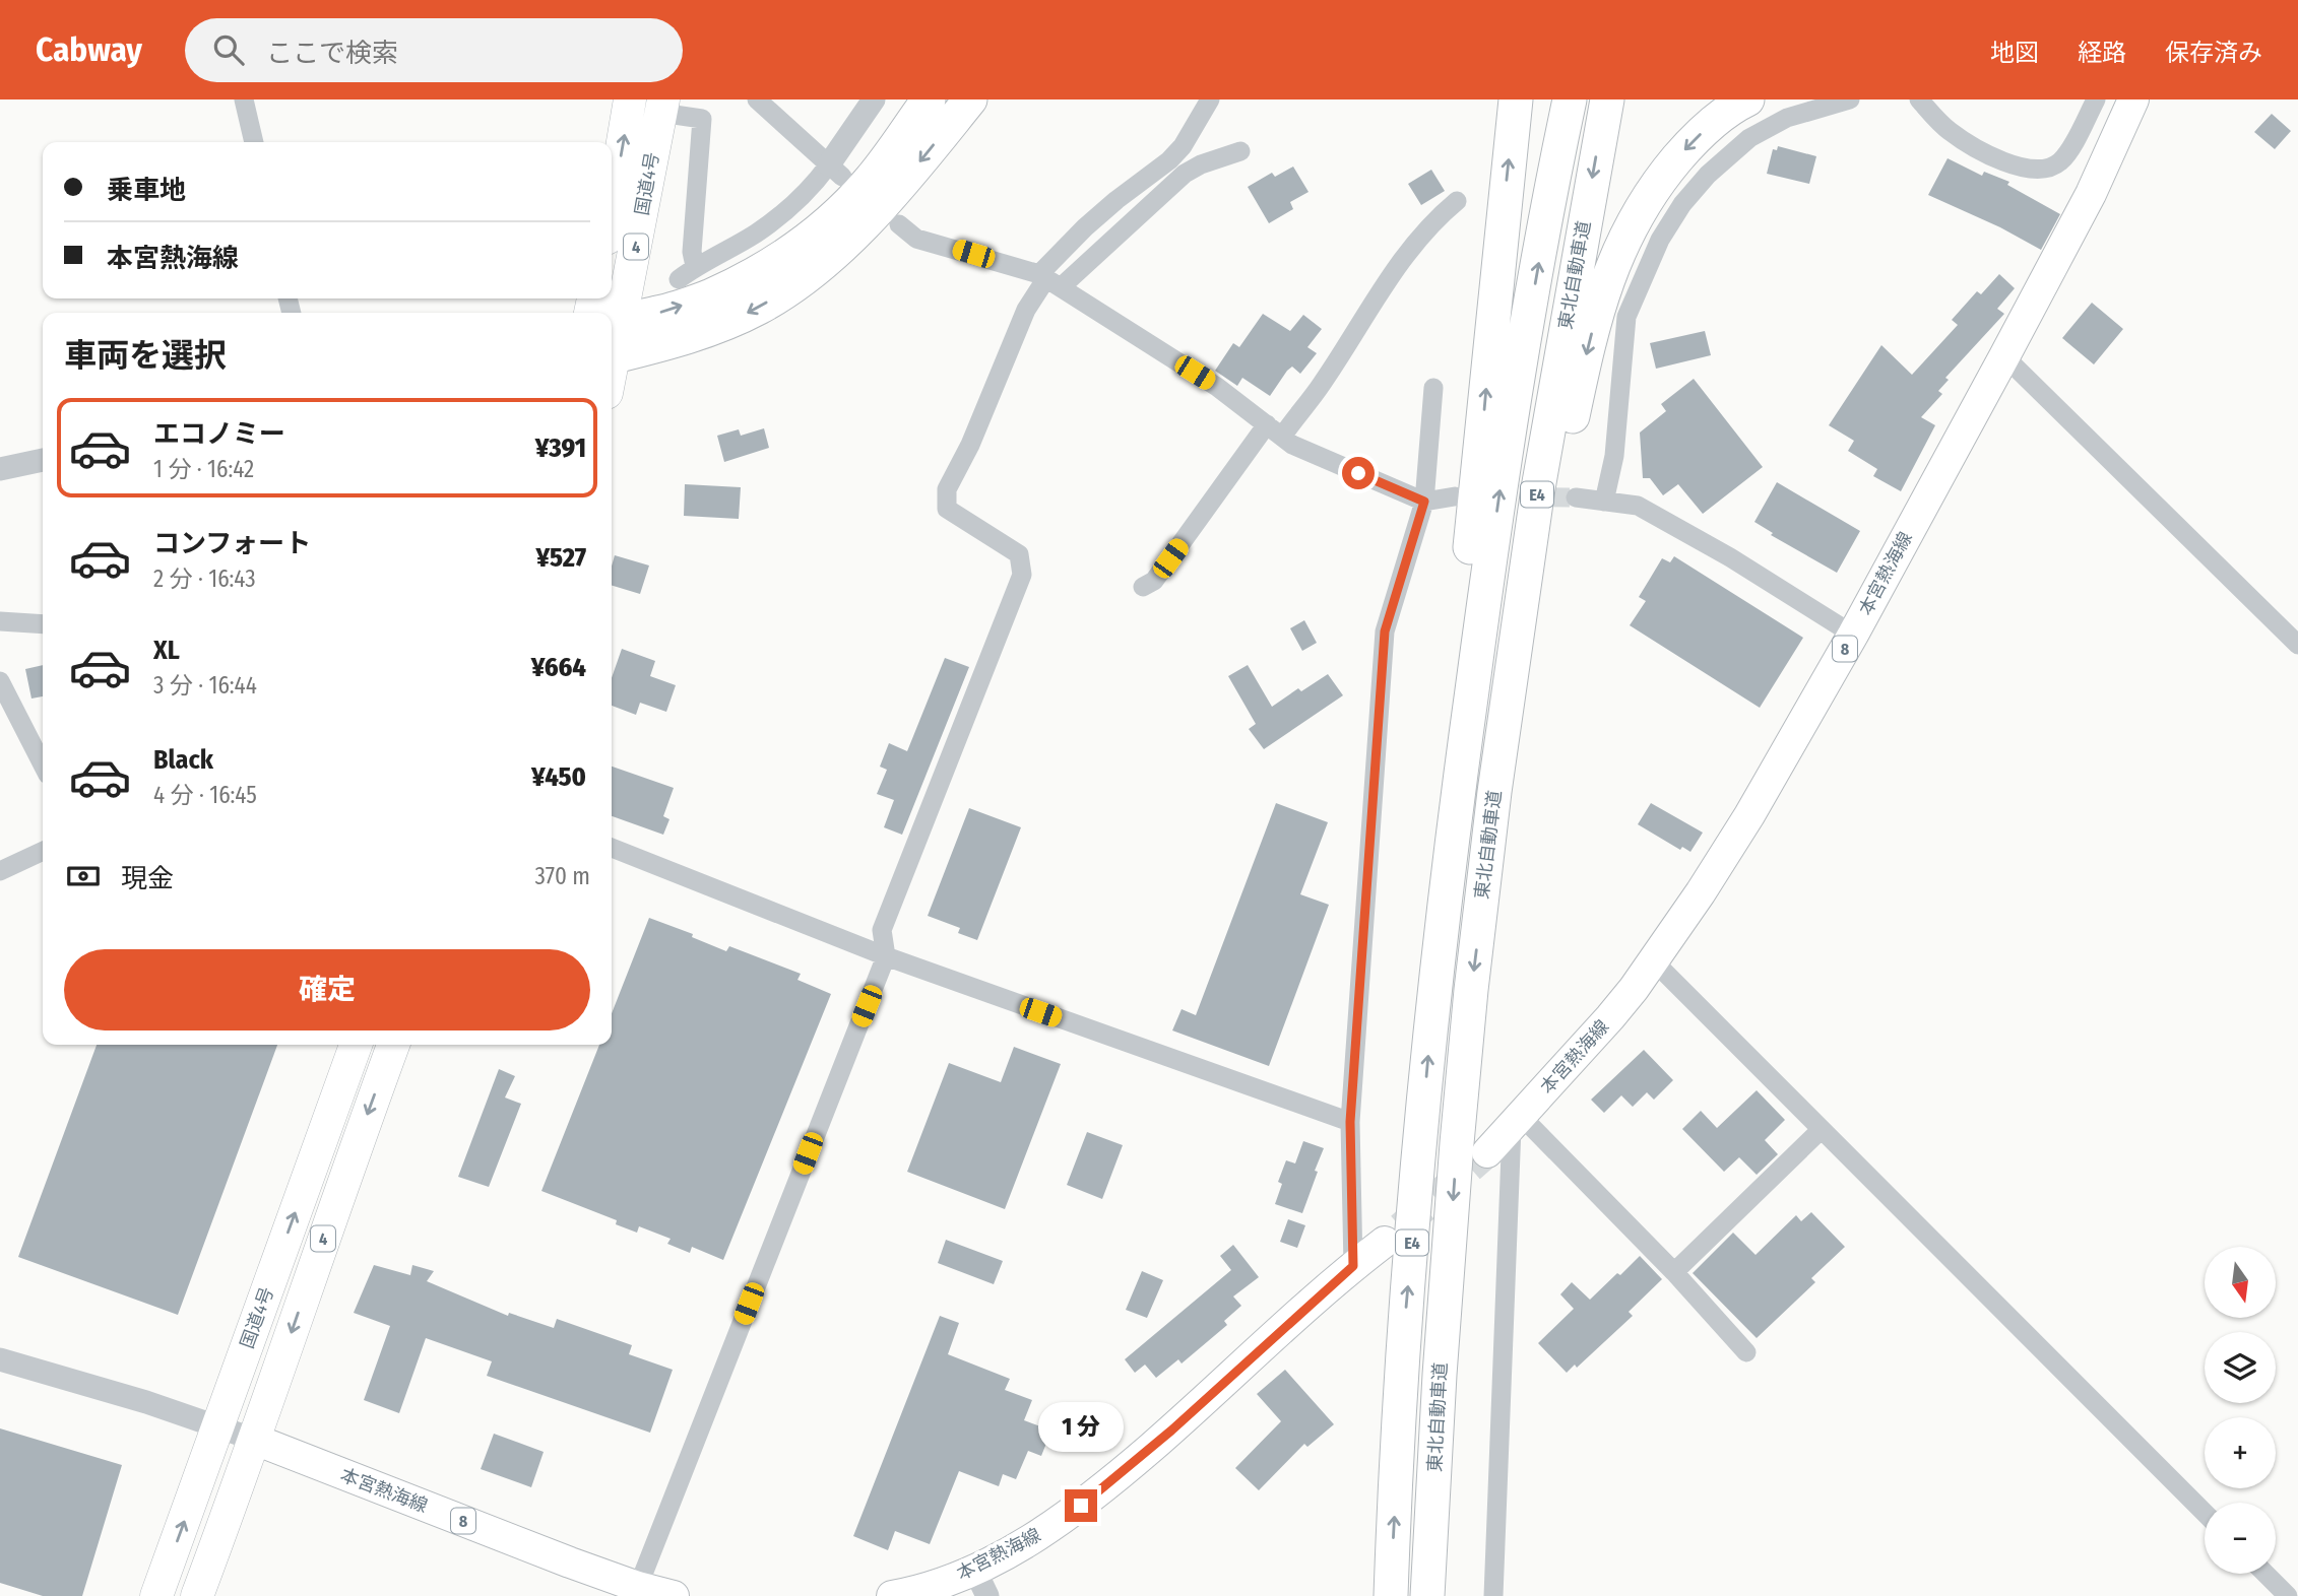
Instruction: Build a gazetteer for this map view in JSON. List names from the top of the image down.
{
  "streets": {
    "highway": [
      "国道4号",
      "4",
      "東北自動車道",
      "E4"
    ],
    "main road": ["本宮熱海線", "8"]
  },
  "crossings": [
    ["国道4号", "本宮熱海線"]
  ],
  "north": "bottom",
  "page": {
    "header": "Cabway",
    "search": "ここで検索",
    "nav": ["地図", "経路", "保存済み"],
    "banner": ["乗車地", "本宮熱海線"],
    "heading": "車両を選択",
    "list": [
      {
        "name": "エコノミー",
        "note": "1 分 · 16:42",
        "value": "¥391"
      },
      {
        "name": "コンフォート",
        "note": "2 分 · 16:43",
        "value": "¥527"
      },
      {
        "name": "XL",
        "note": "3 分 · 16:44",
        "value": "¥664"
      },
      {
        "name": "Black",
        "note": "4 分 · 16:45",
        "value": "¥450"
      }
    ],
    "pay": ["現金", "370 m"],
    "buttons": "確定",
    "map_buttons": ["+", "−"],
    "bubble": "1 分"
  }
}
